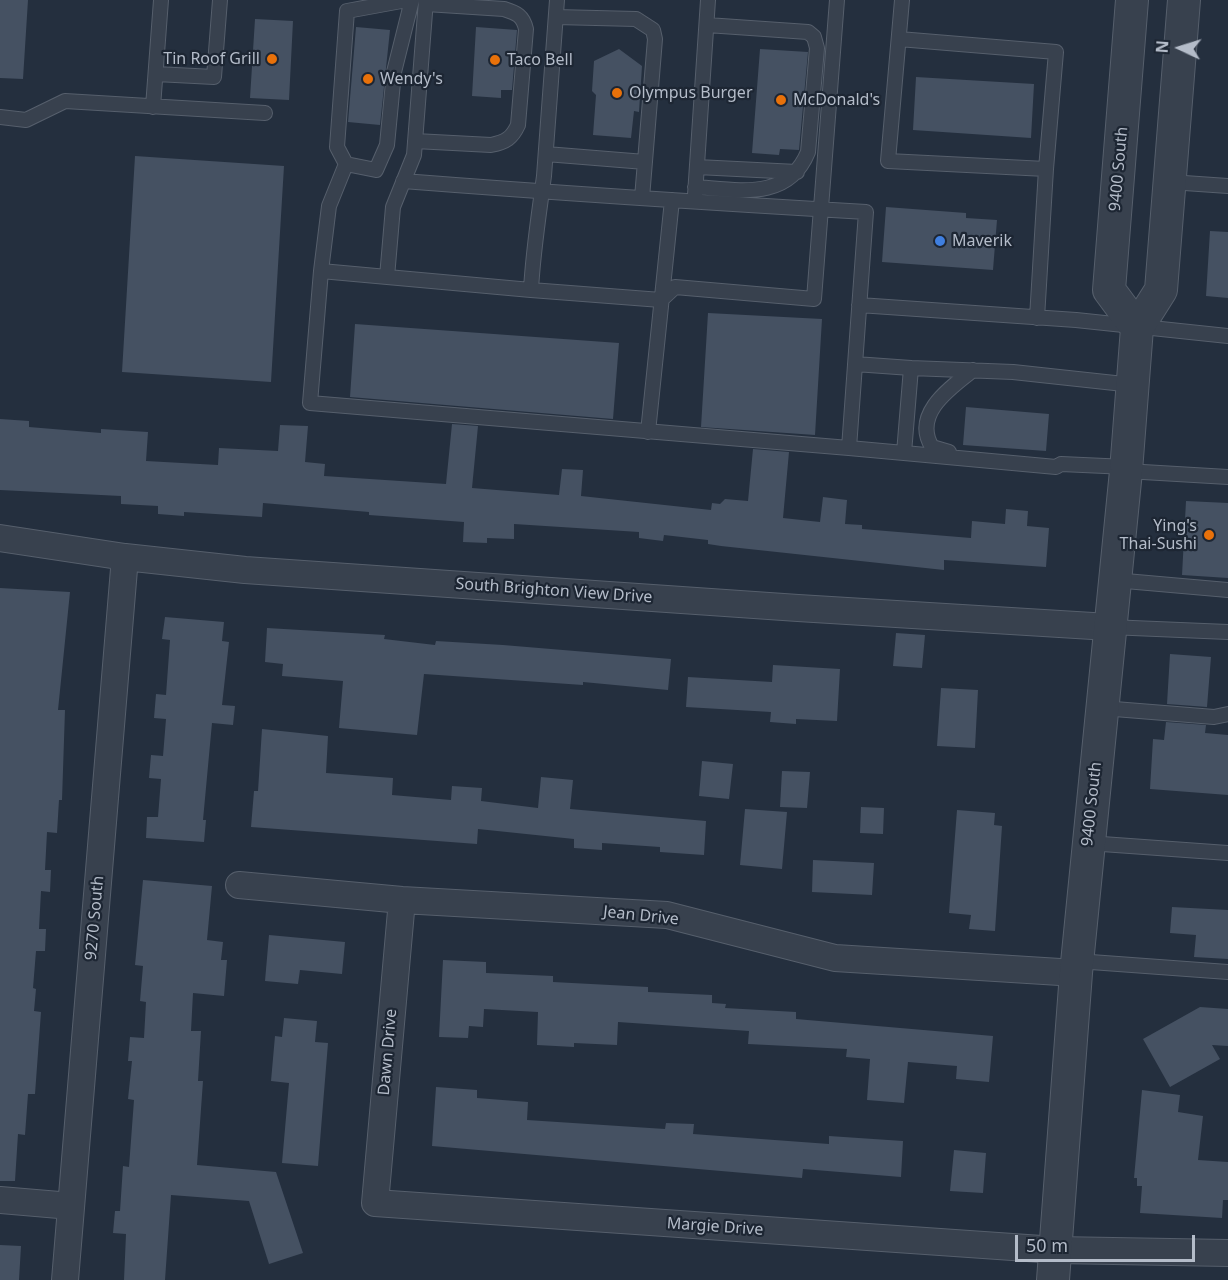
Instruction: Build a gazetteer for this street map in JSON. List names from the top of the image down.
{
  "streets": {
    "street": [
      "9400 South",
      "South Brighton View Drive",
      "Jean Drive",
      "9270 South",
      "Dawn Drive",
      "Margie Drive"
    ]
  },
  "crossings": [
    ["9400 South", "South Brighton View Drive"],
    ["9400 South", "Jean Drive"],
    ["9400 South", "Margie Drive"],
    ["South Brighton View Drive", "9270 South"],
    ["Jean Drive", "Dawn Drive"],
    ["Dawn Drive", "Margie Drive"]
  ],
  "places": [
    "Tin Roof Grill",
    "Taco Bell",
    "Wendy's",
    "Olympus Burger",
    "McDonald's",
    "Maverik",
    "Ying's Thai-Sushi"
  ],
  "scale_bar": "50 m",
  "north": "left"
}
